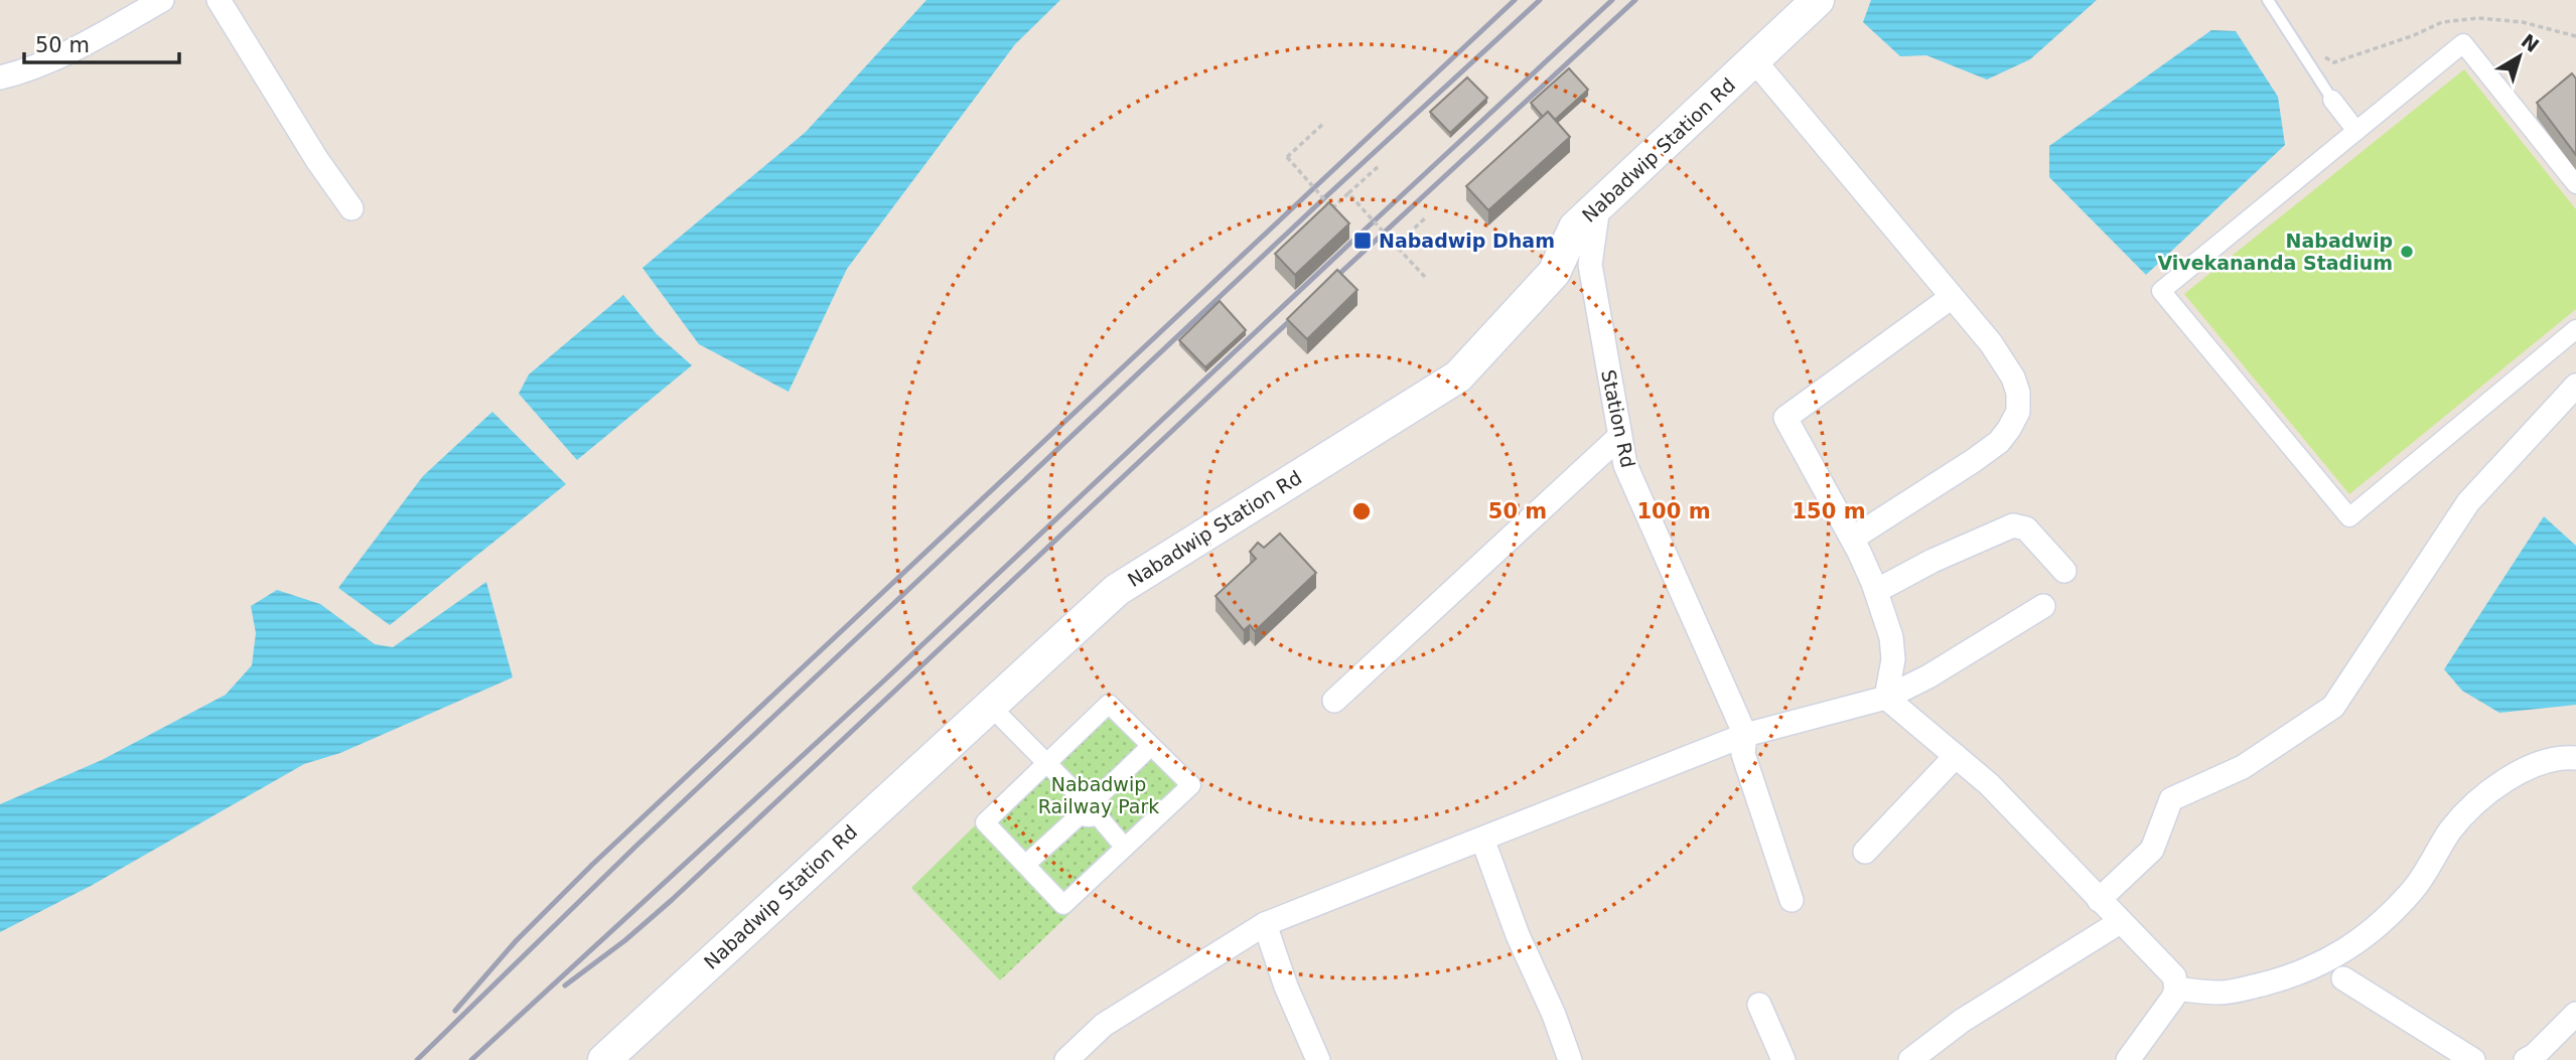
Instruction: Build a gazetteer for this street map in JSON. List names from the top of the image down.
{
  "streets": {
    "main road": ["Nabadwip Station Rd"],
    "street": ["Station Rd"]
  },
  "crossings": [
    ["Nabadwip Station Rd", "Station Rd"]
  ],
  "parks": ["Nabadwip Railway Park"],
  "places": {
    "transit": ["Nabadwip Dham"],
    "other": ["Nabadwip Vivekananda Stadium"]
  },
  "scale_bar": "50 m",
  "north": "top right",
  "rings": ["50 m", "100 m", "150 m"]
}
